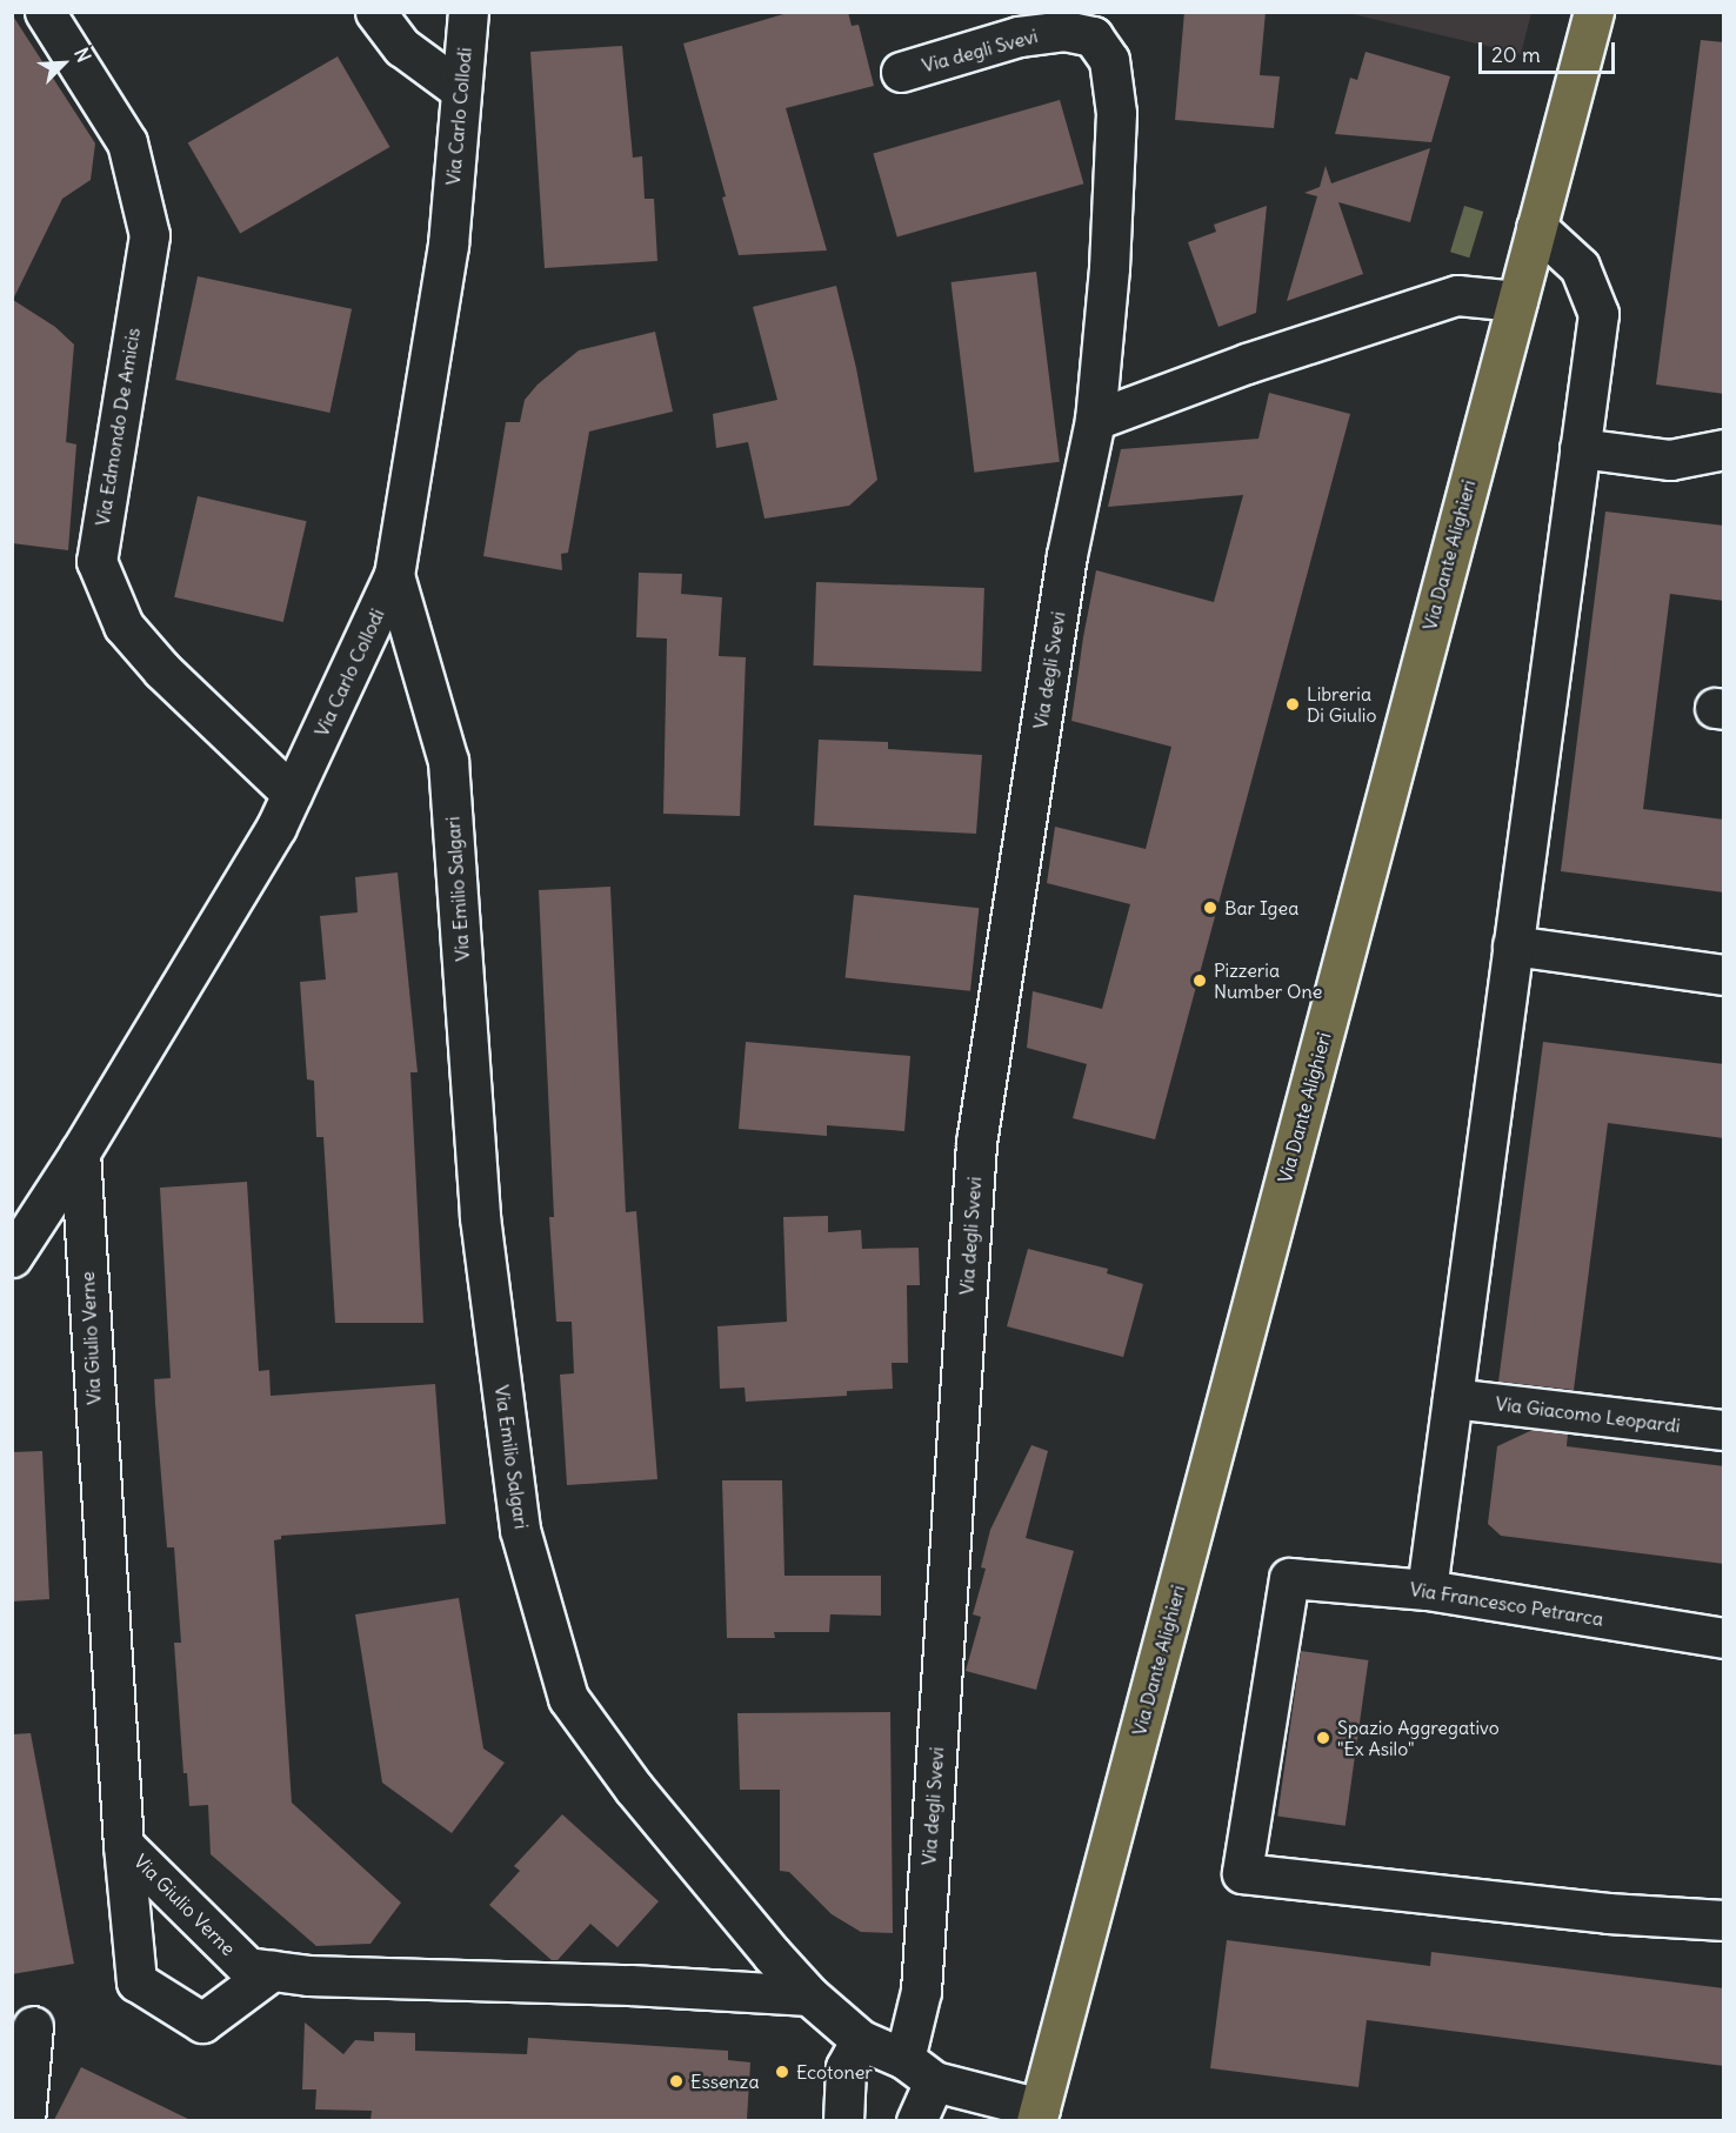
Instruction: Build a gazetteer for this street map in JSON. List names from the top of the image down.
{
  "streets": {
    "main road": ["Via Dante Alighieri"],
    "street": [
      "Via degli Svevi",
      "Via Carlo Collodi",
      "Via Edmondo De Amicis",
      "Via Emilio Salgari",
      "Via Giulio Verne",
      "Via Giacomo Leopardi",
      "Via Francesco Petrarca"
    ]
  },
  "crossings": [
    ["Via degli Svevi", "Via Emilio Salgari"],
    ["Via Carlo Collodi", "Via Edmondo De Amicis"],
    ["Via Carlo Collodi", "Via Emilio Salgari"],
    ["Via Carlo Collodi", "Via Giulio Verne"],
    ["Via Dante Alighieri", "Via Emilio Salgari"],
    ["Via Emilio Salgari", "Via Giulio Verne"]
  ],
  "places": [
    "Libreria Di Giulio",
    "Bar Igea",
    "Pizzeria Number One",
    "Spazio Aggregativo \"Ex Asilo\"",
    "Ecotoner",
    "Essenza"
  ],
  "scale_bar": "20 m",
  "north": "top right"
}
